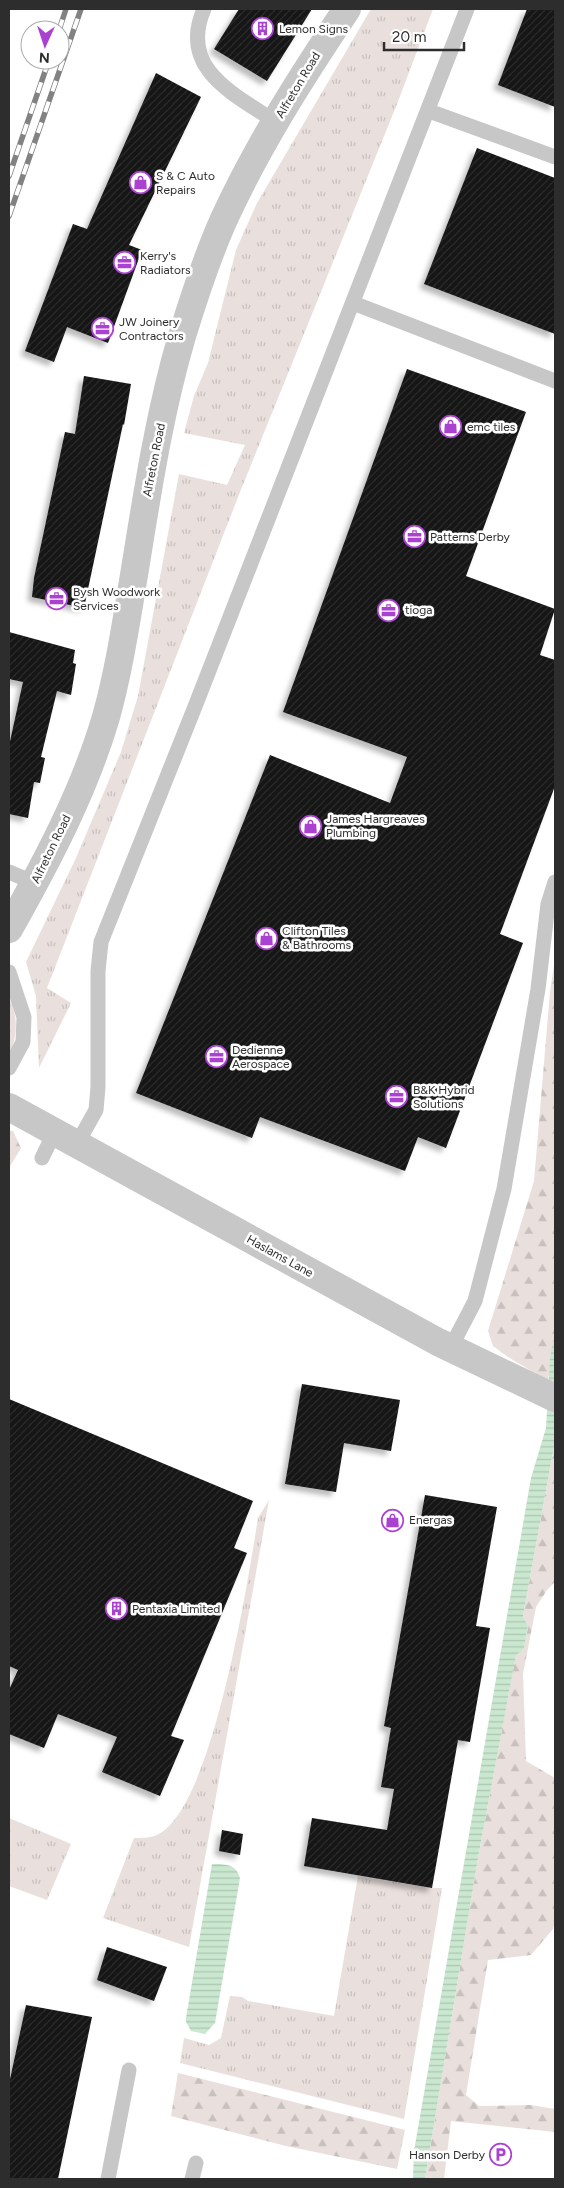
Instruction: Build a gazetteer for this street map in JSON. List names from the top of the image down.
{
  "streets": {
    "street": ["Alfreton Road", "Haslams Lane"]
  },
  "places": {
    "building": ["Lemon Signs", "Pentaxia Limited"],
    "shop": [
      "S & C Auto Repairs",
      "emc tiles",
      "James Hargreaves Plumbing",
      "Clifton Tiles & Bathrooms",
      "Energas"
    ],
    "office": [
      "Kerry's Radiators",
      "JW Joinery Contractors",
      "Patterns Derby",
      "Bysh Woodwork Services",
      "tioga",
      "Dedienne Aerospace",
      "B&K Hybrid Solutions"
    ],
    "parking": ["Hanson Derby"]
  },
  "scale_bar": "20 m",
  "north": "bottom"
}
